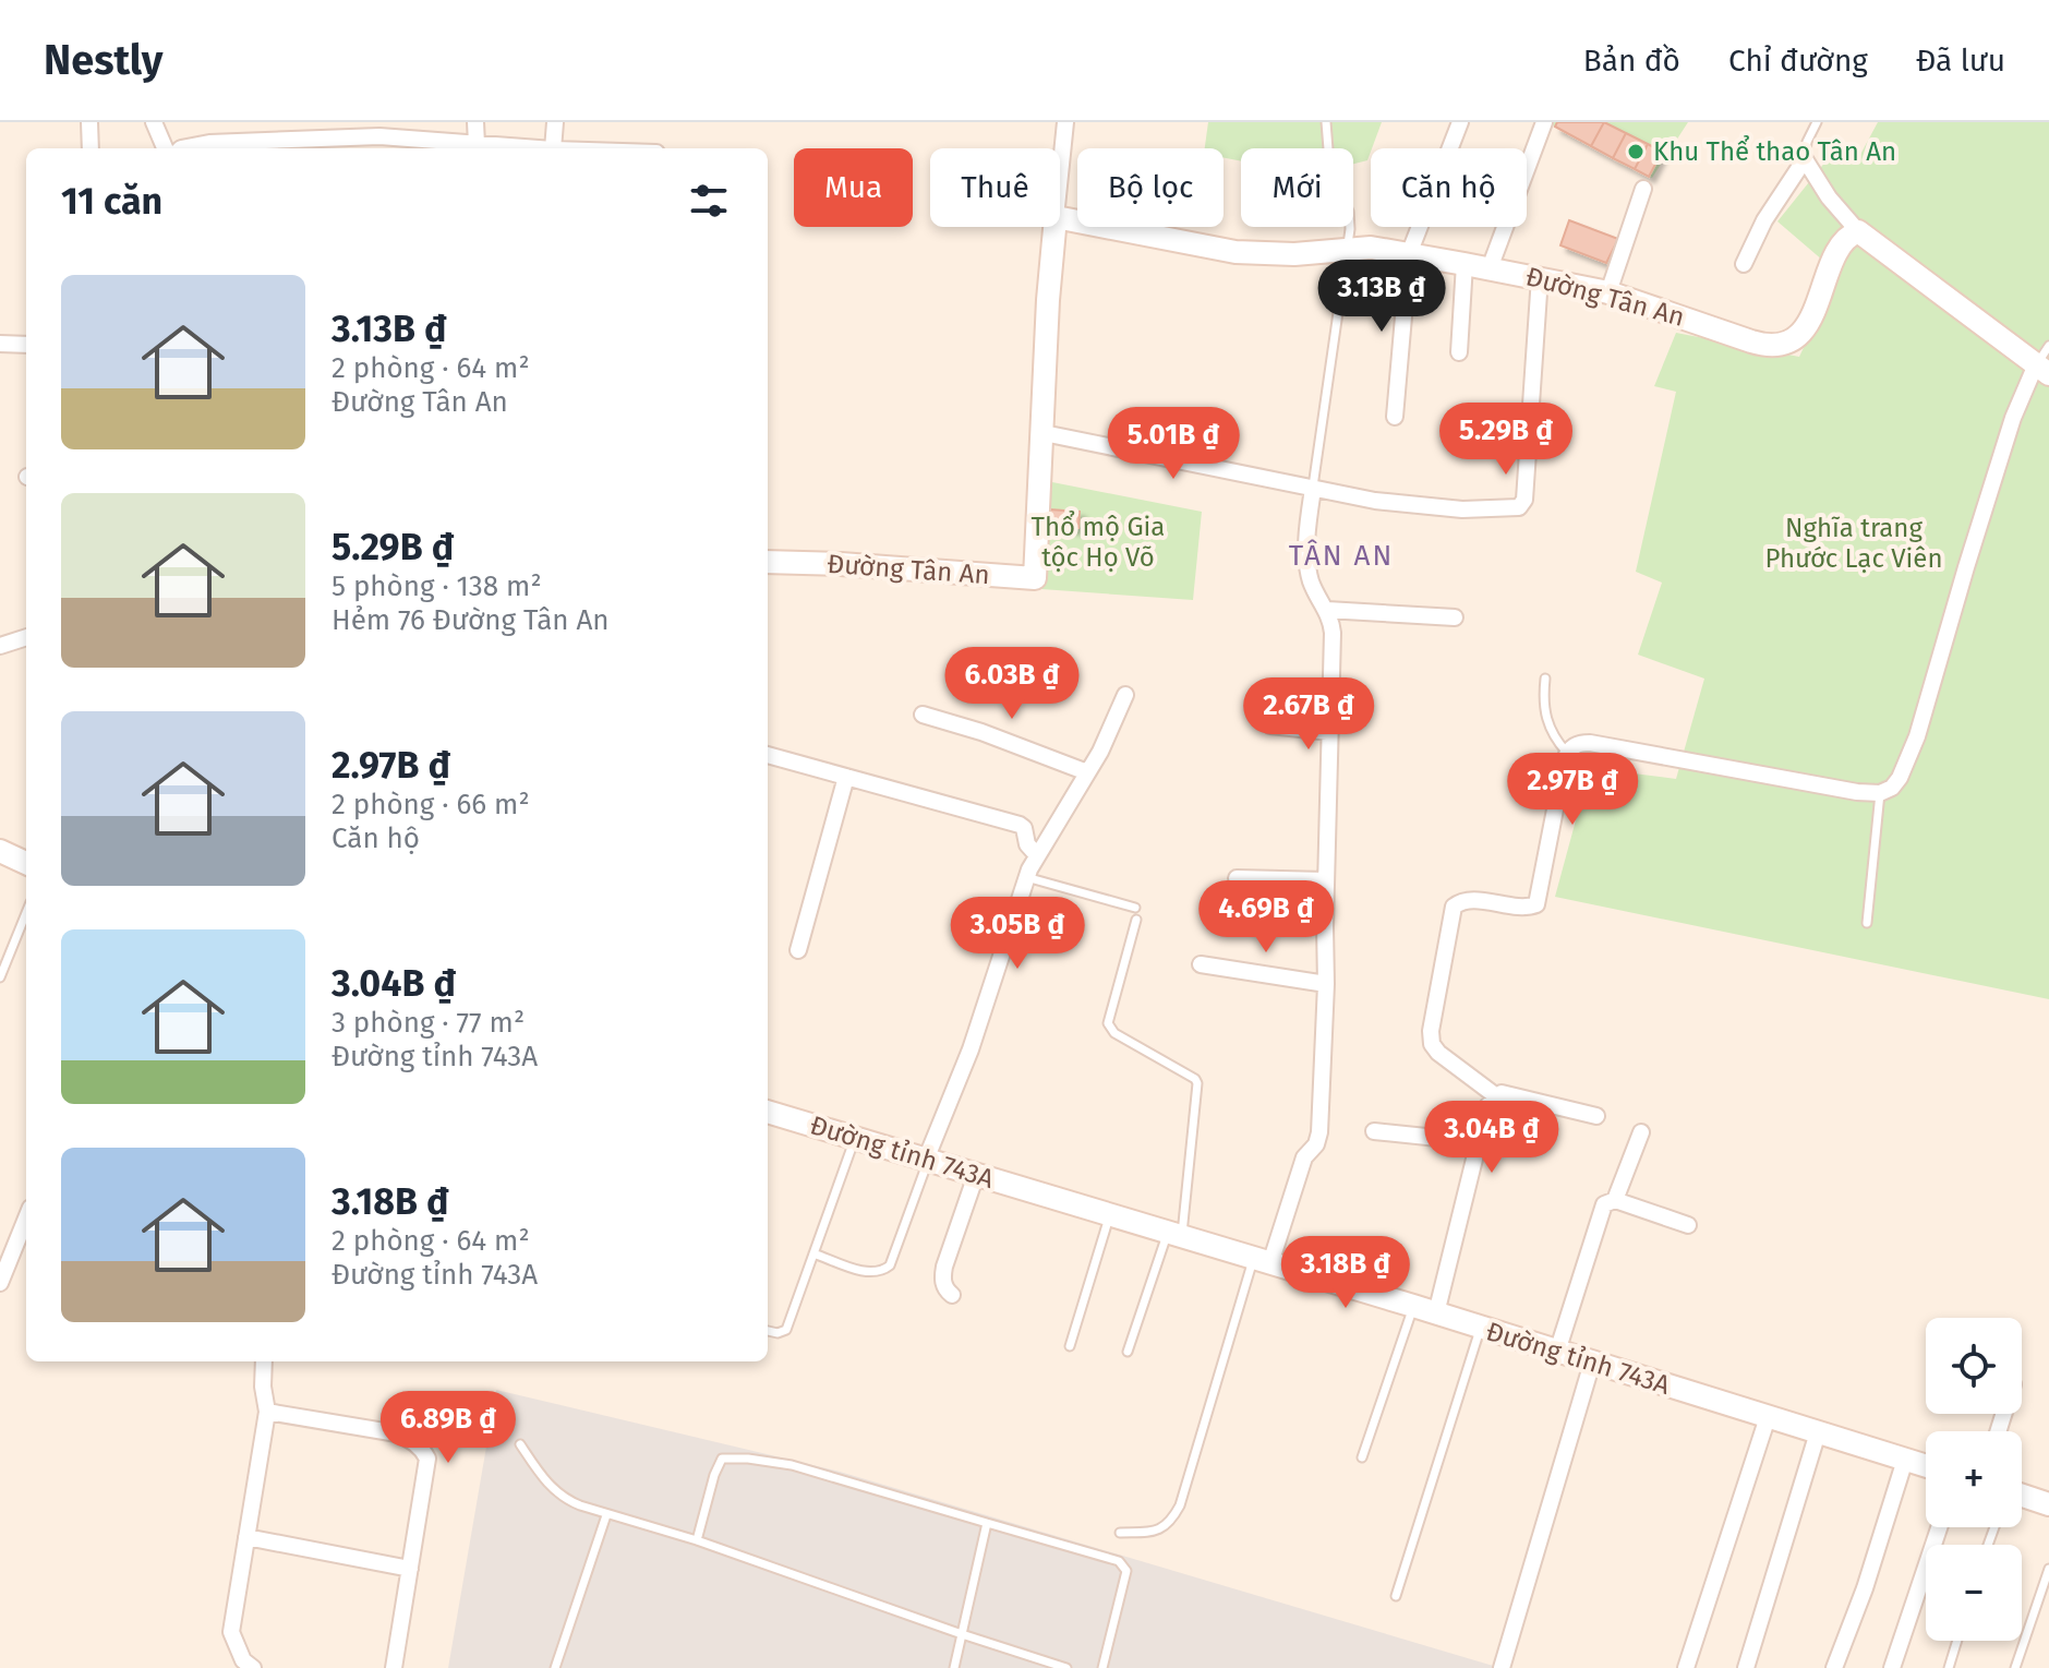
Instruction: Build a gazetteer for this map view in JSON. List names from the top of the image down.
{
  "streets": {
    "street": ["Đường Tân An", "Đường tỉnh 743A"]
  },
  "districts": ["TÂN AN"],
  "parks": ["Thổ mộ Gia tộc Họ Võ", "Nghĩa trang Phước Lạc Viên"],
  "places": ["Khu Thể thao Tân An"],
  "page": {
    "header": "Nestly",
    "nav": ["Bản đồ", "Chỉ đường", "Đã lưu"],
    "chip": [
      "Mua",
      "Thuê",
      "Bộ lọc",
      "Mới",
      "Căn hộ"
    ],
    "heading": "11 căn",
    "list": [
      {
        "name": "3.13B ₫",
        "note": "2 phòng · 64 m² · Đường Tân An"
      },
      {
        "name": "5.29B ₫",
        "note": "5 phòng · 138 m² · Hẻm 76 Đường Tân An"
      },
      {
        "name": "2.97B ₫",
        "note": "2 phòng · 66 m² · Căn hộ"
      },
      {
        "name": "3.04B ₫",
        "note": "3 phòng · 77 m² · Đường tỉnh 743A"
      },
      {
        "name": "3.18B ₫",
        "note": "2 phòng · 64 m² · Đường tỉnh 743A"
      }
    ],
    "price": [
      "3.13B ₫",
      "5.29B ₫",
      "5.01B ₫",
      "6.03B ₫",
      "2.67B ₫",
      "2.97B ₫",
      "4.69B ₫",
      "3.05B ₫",
      "3.04B ₫",
      "3.18B ₫",
      "6.89B ₫"
    ],
    "map_buttons": ["+", "−"]
  }
}
